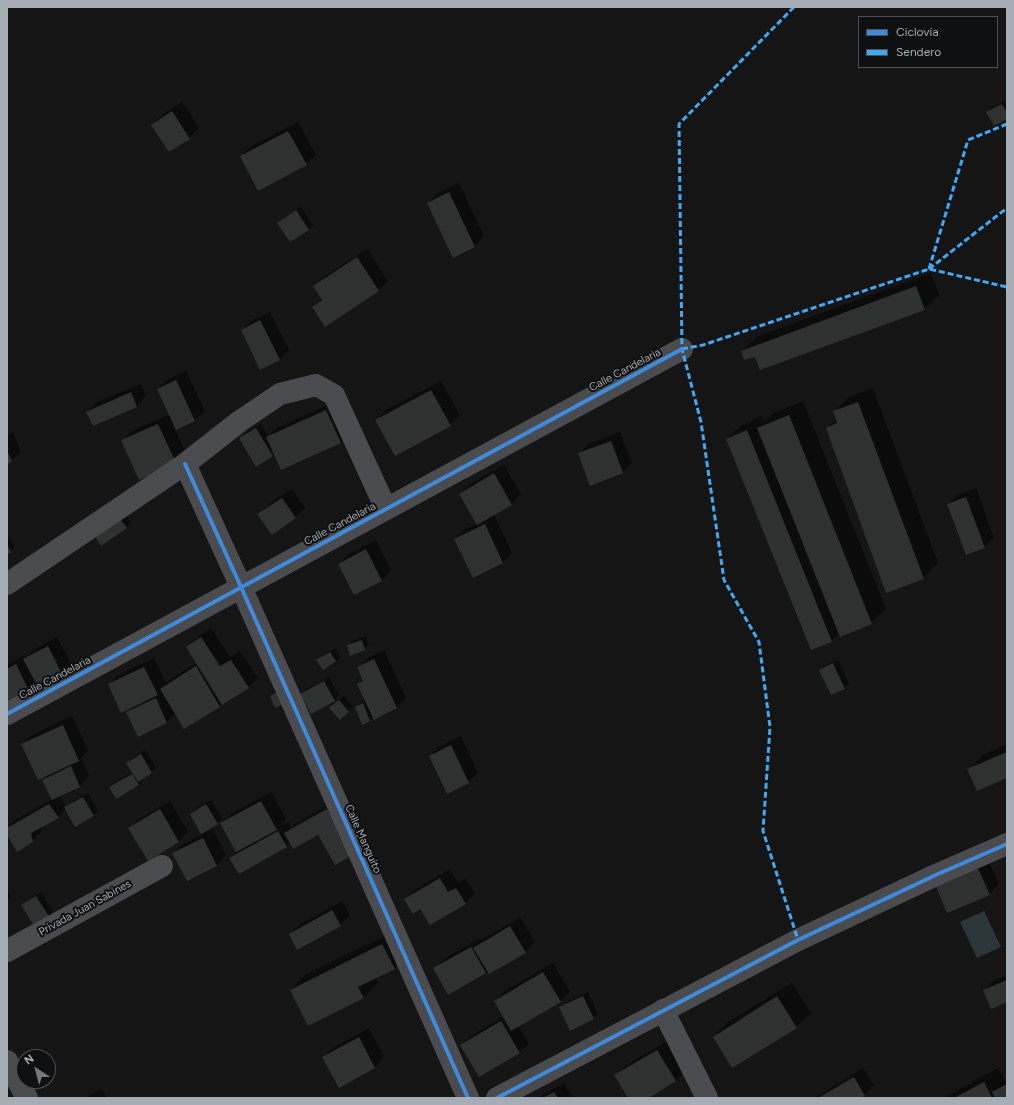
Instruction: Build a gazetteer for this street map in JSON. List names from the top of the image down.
{
  "streets": {
    "street": ["Calle Candelaria", "Calle Manguito", "Privada Juan Sabines"]
  },
  "crossings": [
    ["Calle Candelaria", "Calle Manguito"]
  ],
  "legend": ["Ciclovía", "Sendero"],
  "north": "top left"
}
